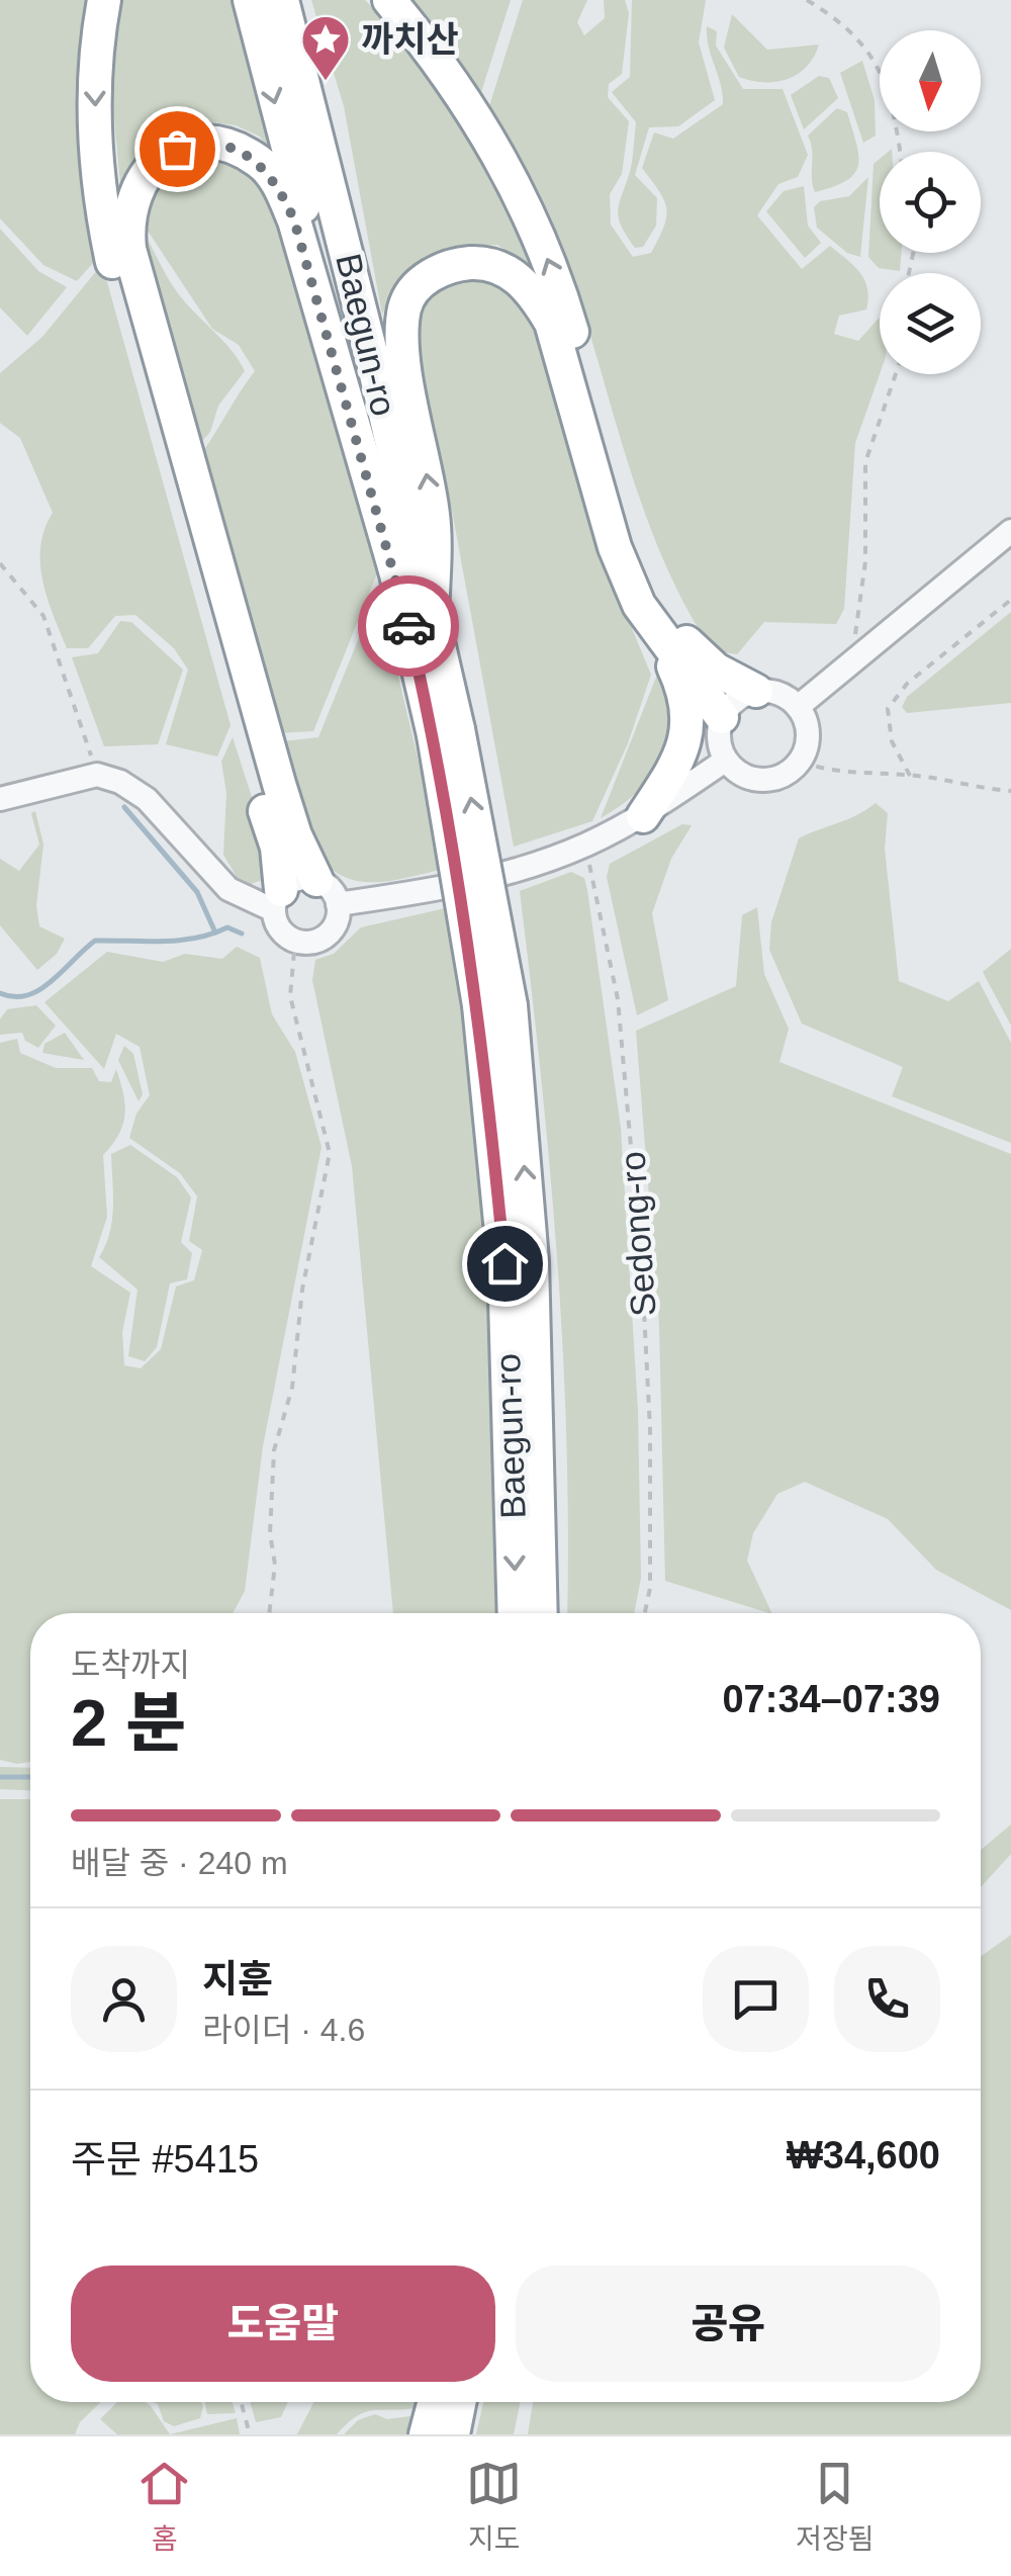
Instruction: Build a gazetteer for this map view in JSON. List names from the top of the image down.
{
  "streets": {
    "highway": ["Baegun-ro"],
    "path": ["Sedong-ro"]
  },
  "places": {
    "place": ["까치산"]
  },
  "north": "bottom",
  "page": {
    "heading": ["2 분", "도착까지", "07:34–07:39"],
    "panel": [
      "지훈",
      "라이더 · 4.6",
      "주문 #5415",
      "₩34,600"
    ],
    "bar": "배달 중 · 240 m",
    "buttons": ["도움말", "공유"],
    "tabs": ["홈", "지도", "저장됨"]
  }
}
